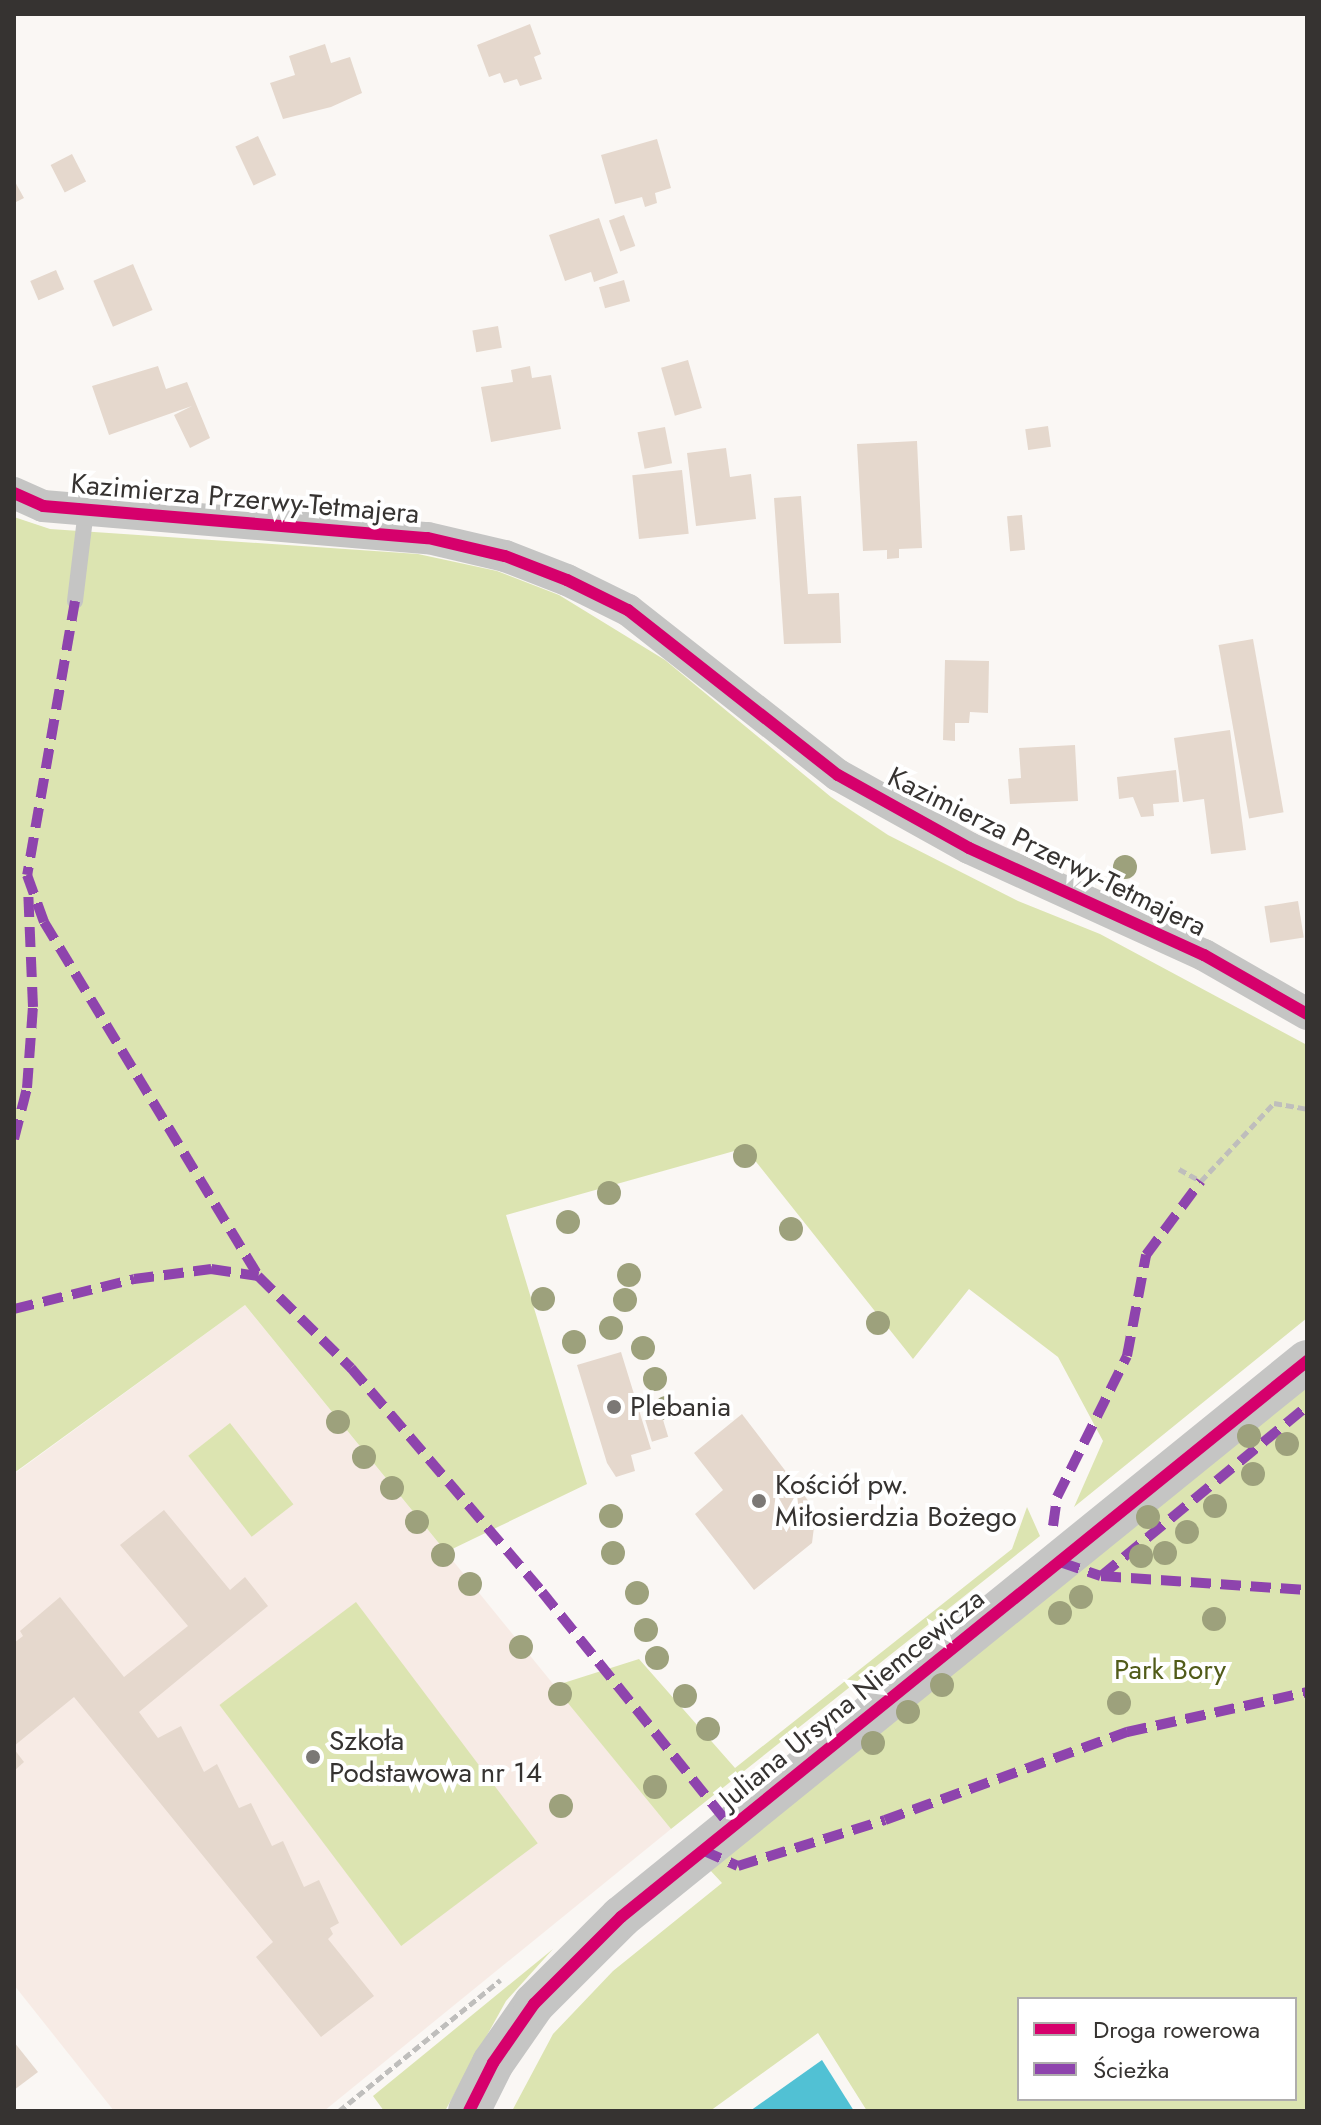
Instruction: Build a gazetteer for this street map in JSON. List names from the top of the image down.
{
  "streets": {
    "street": ["Kazimierza Przerwy-Tetmajera", "Juliana Ursyna Niemcewicza"]
  },
  "parks": ["Park Bory"],
  "places": ["Plebania", "Kościół pw. Miłosierdzia Bożego", "Szkoła Podstawowa nr 14"],
  "legend": ["Droga rowerowa", "Ścieżka"]
}
